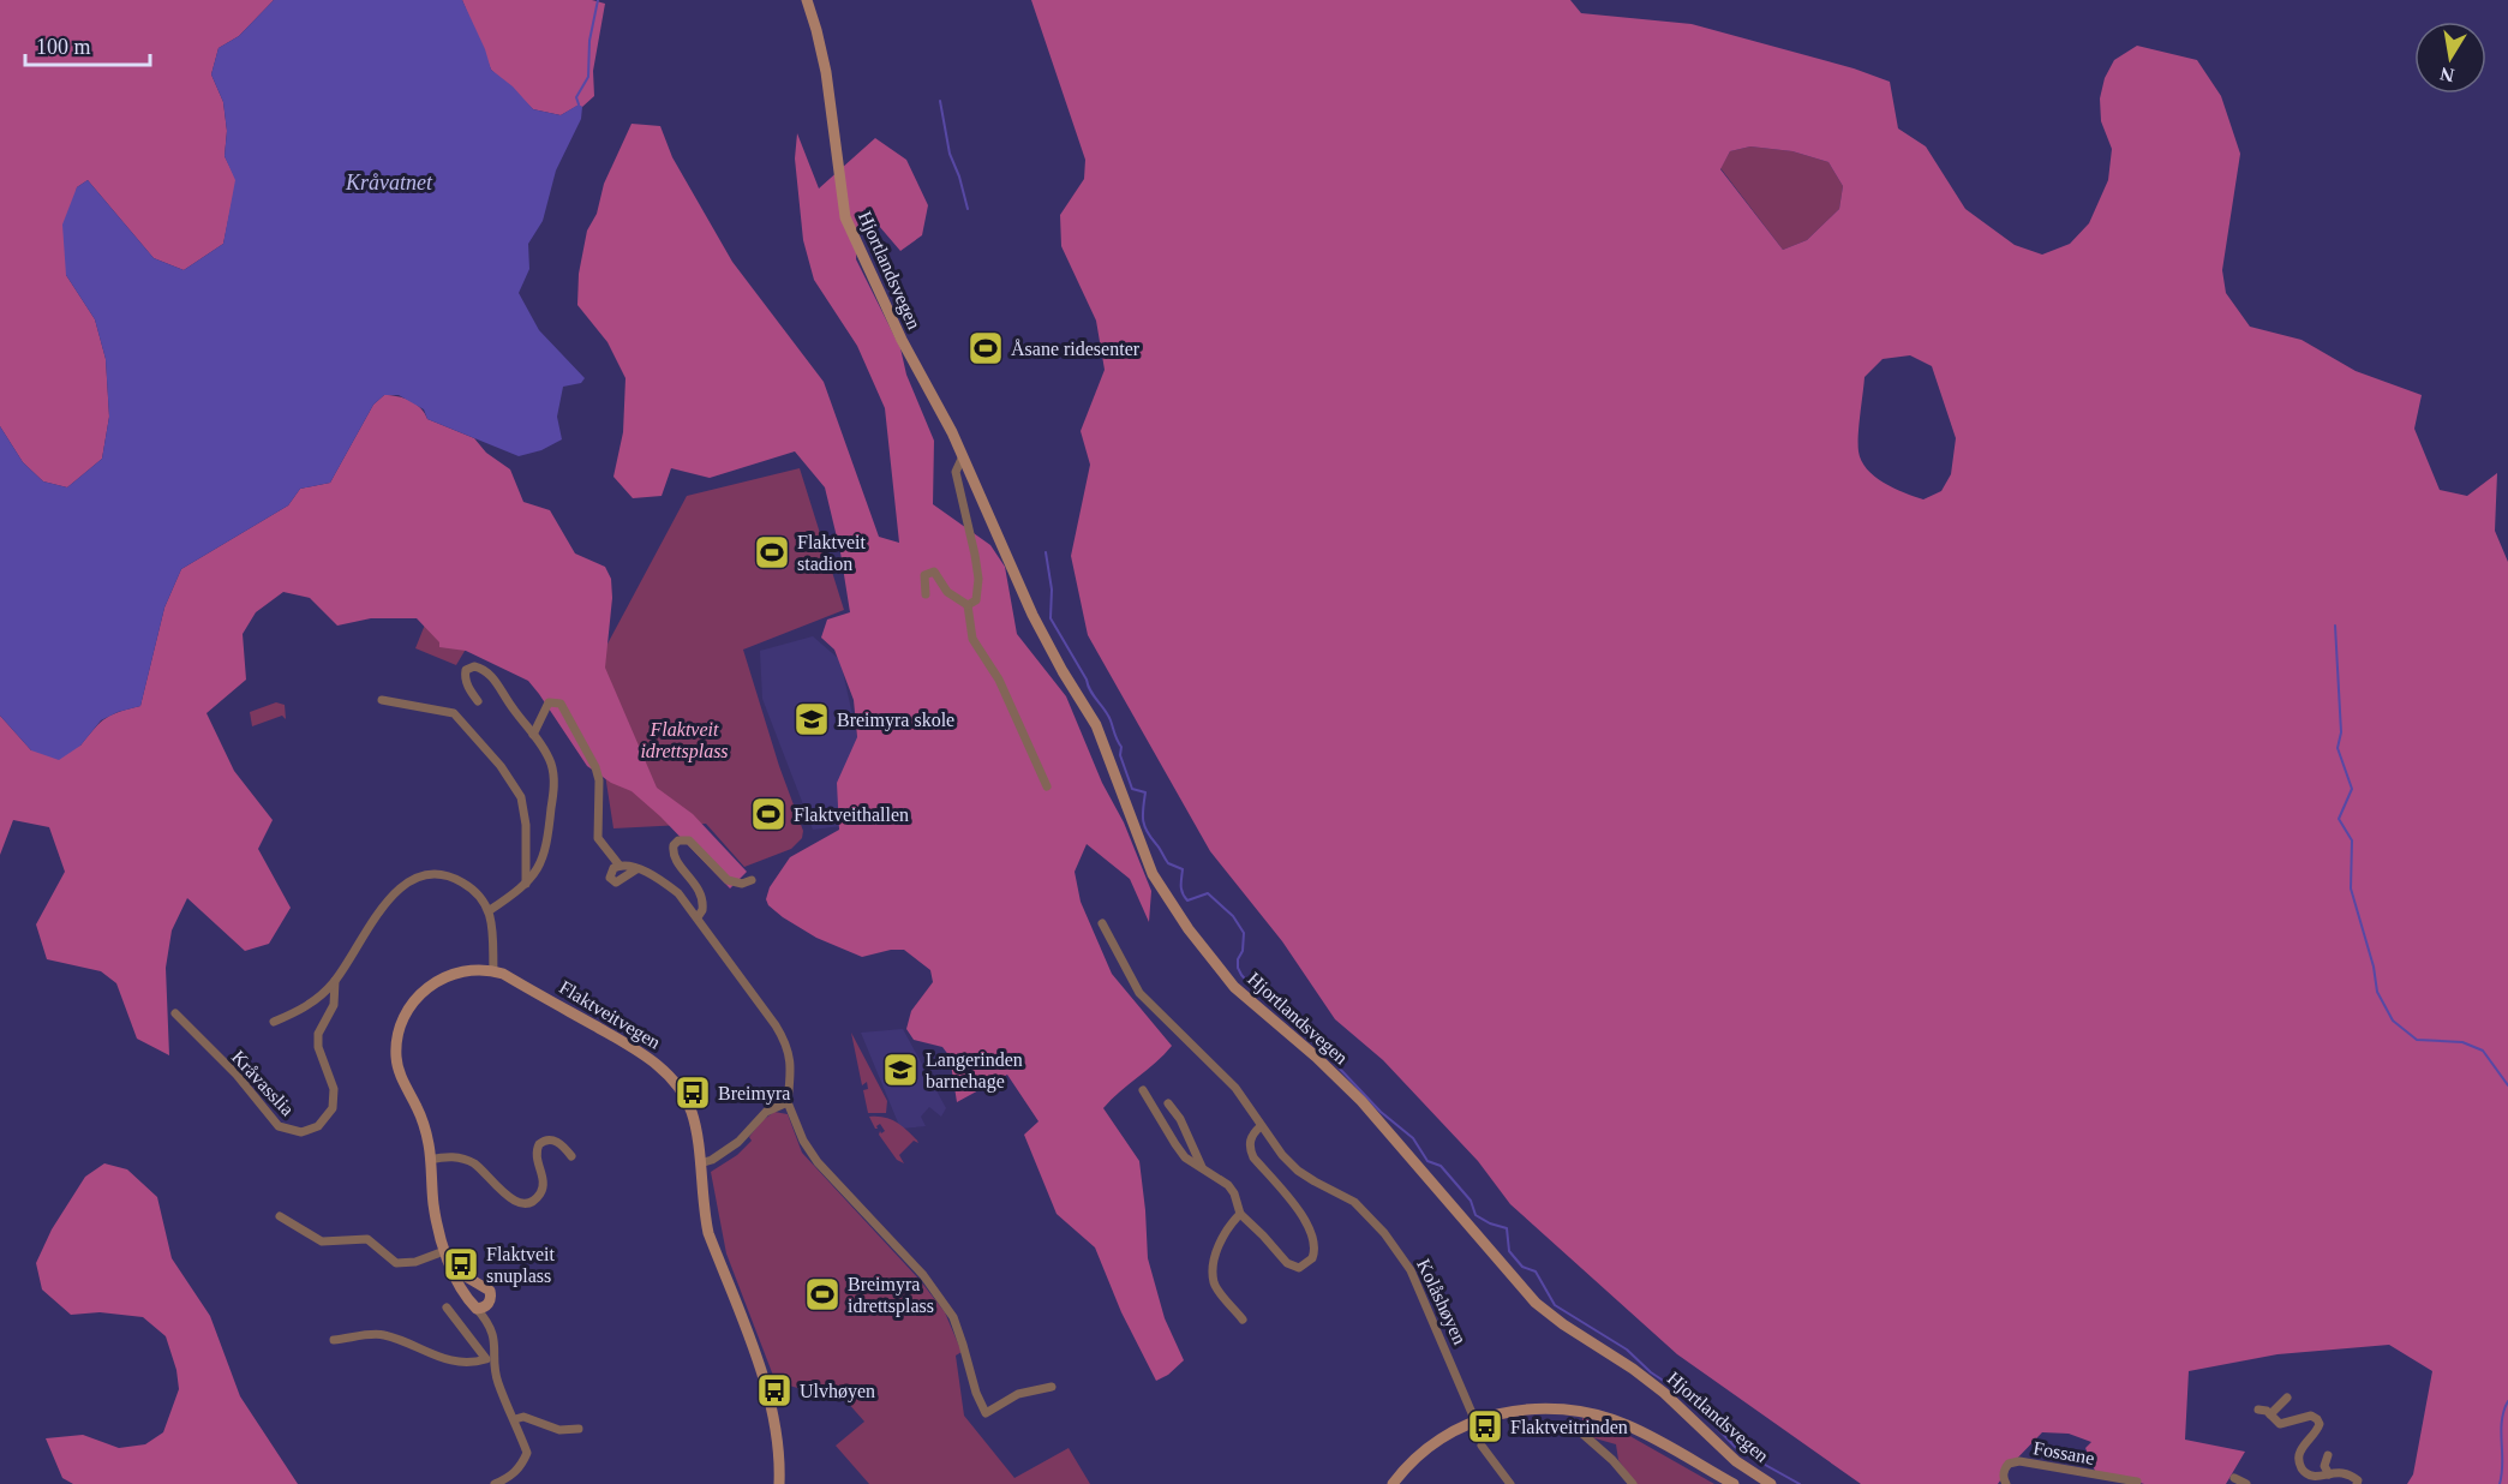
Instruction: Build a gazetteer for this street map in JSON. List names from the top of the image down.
{
  "streets": {
    "street": [
      "Hjortlandsvegen",
      "Flaktveitvegen",
      "Kråvasslia",
      "Kolåshøyen",
      "Fossane"
    ]
  },
  "water": ["Kråvatnet"],
  "parks": ["Flaktveit idrettsplass"],
  "places": {
    "sports": [
      "Åsane ridesenter",
      "Flaktveit stadion",
      "Flaktveithallen",
      "Breimyra idrettsplass"
    ],
    "school or university": ["Breimyra skole", "Langerinden barnehage"],
    "bus stop": [
      "Breimyra",
      "Flaktveit snuplass",
      "Ulvhøyen",
      "Flaktveitrinden"
    ]
  },
  "scale_bar": "100 m",
  "north": "bottom"
}
